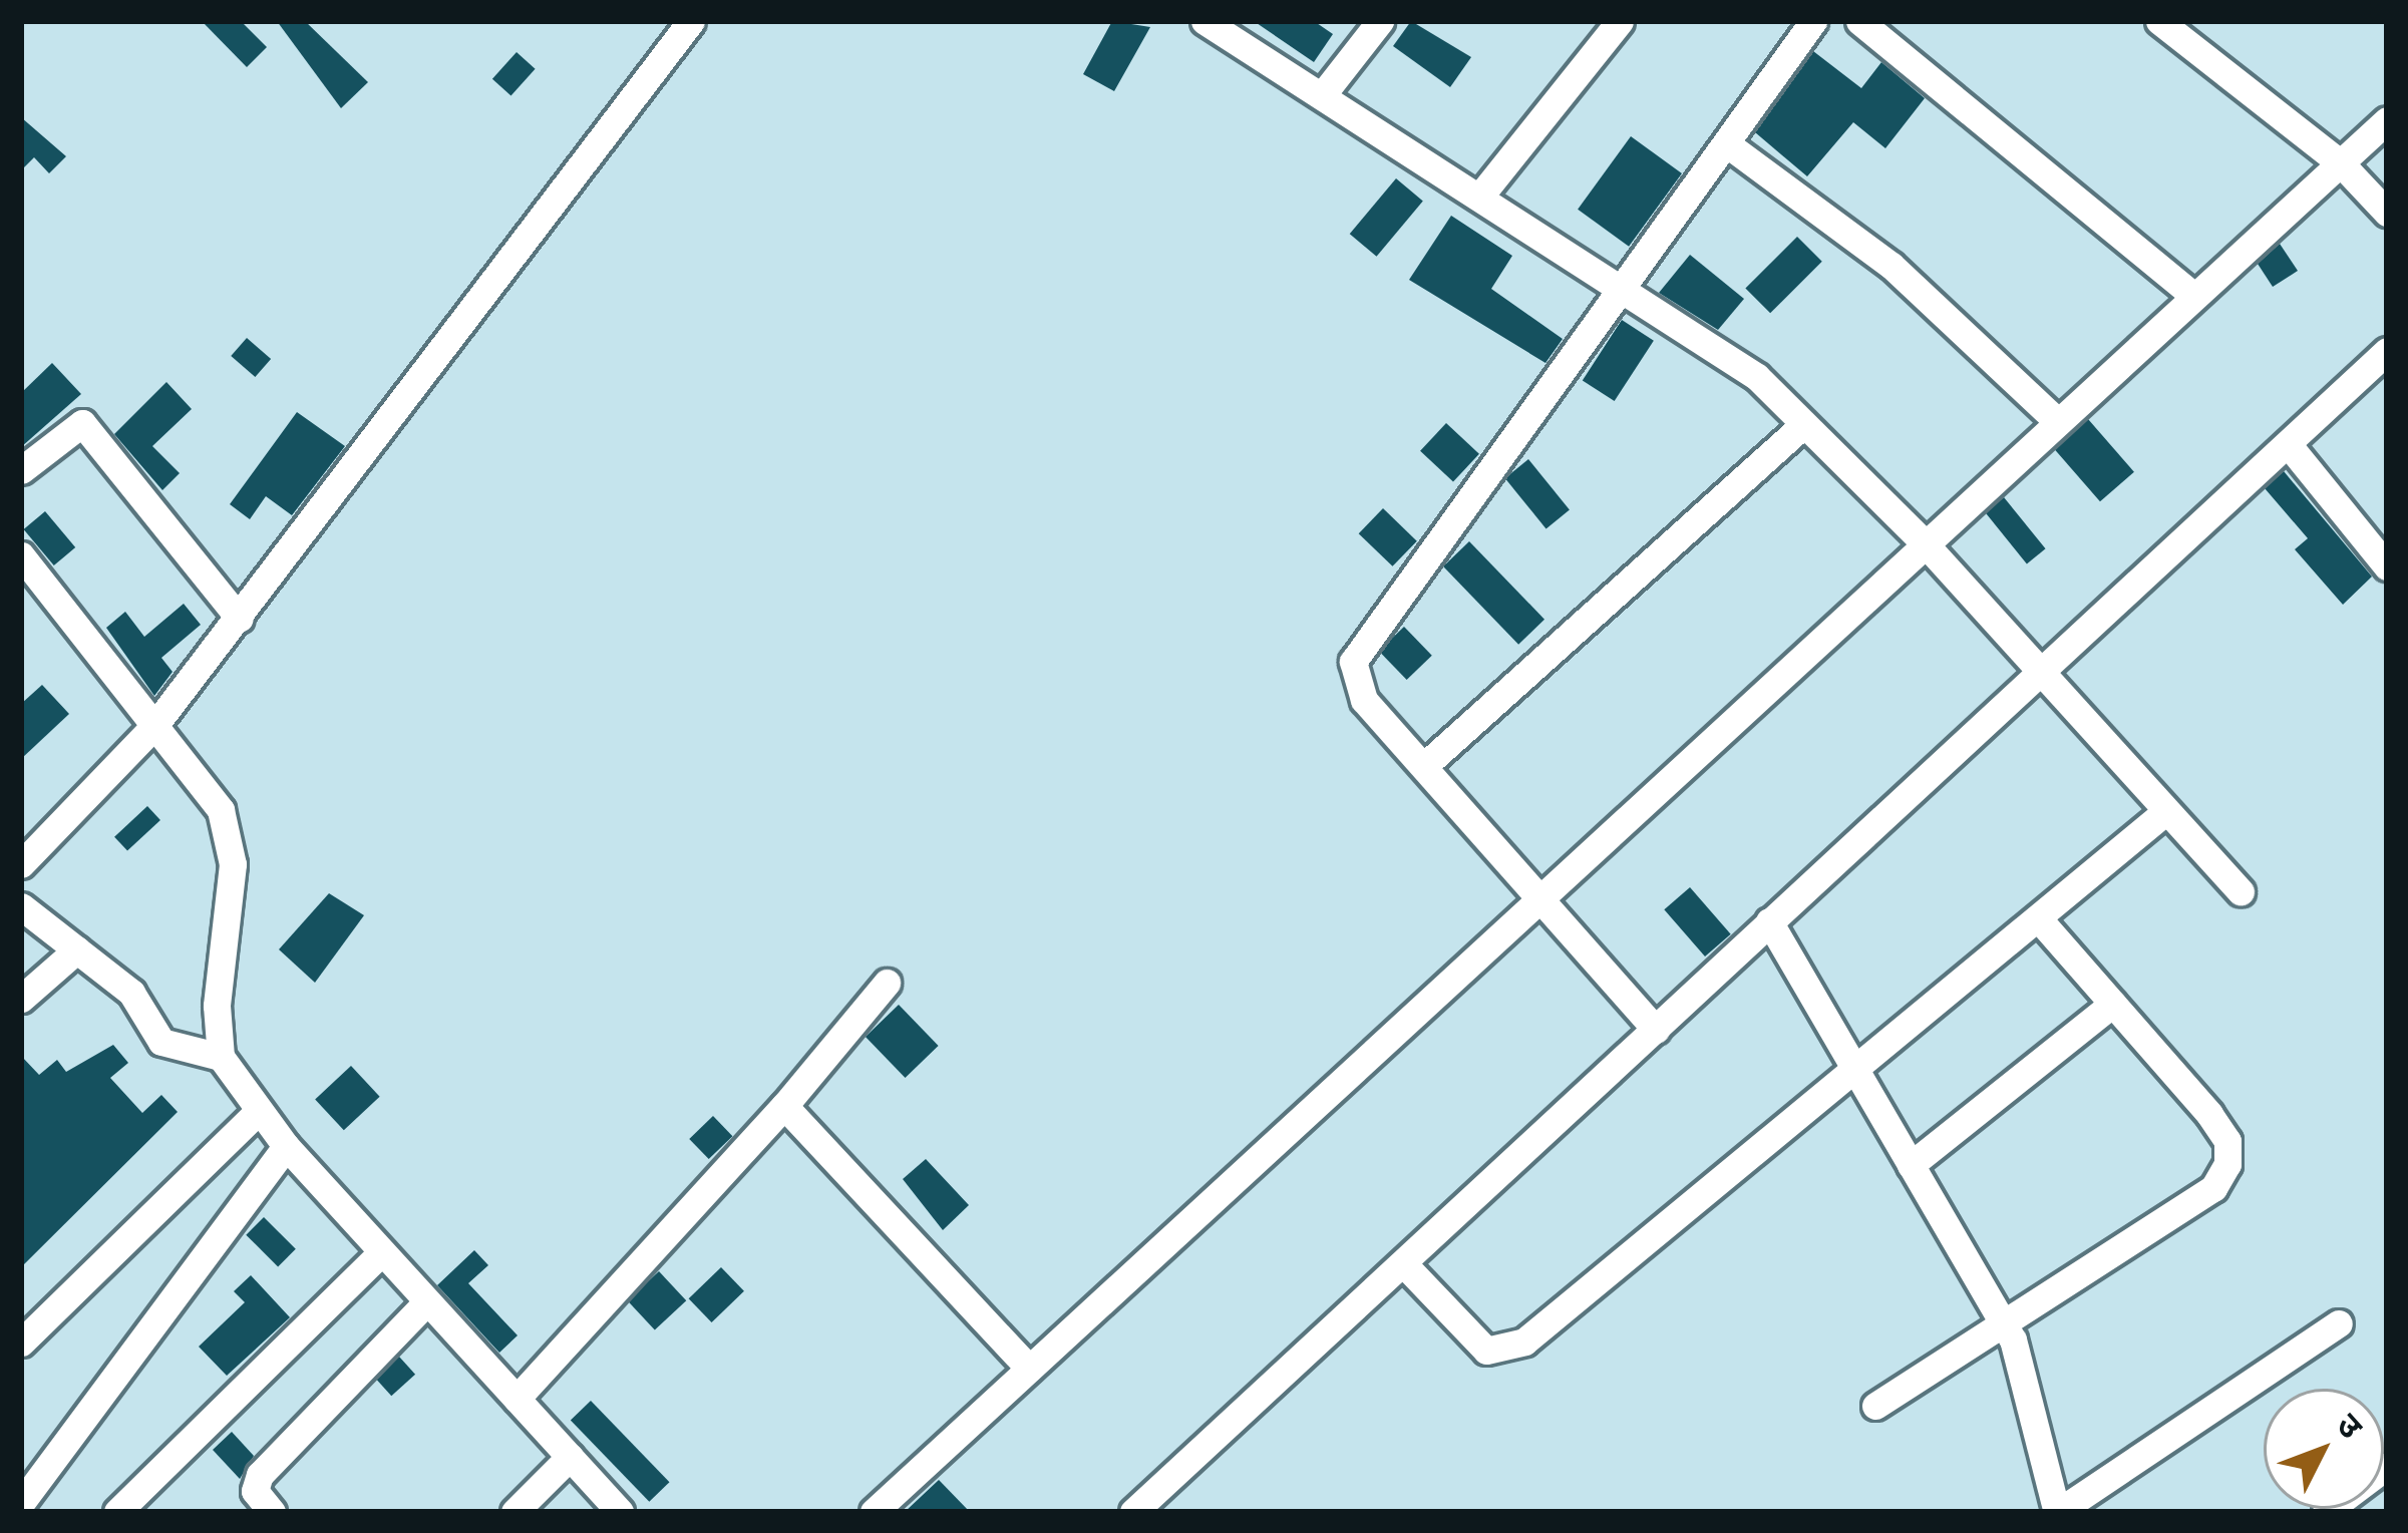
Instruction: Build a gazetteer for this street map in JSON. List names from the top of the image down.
{
  "north": "top right"
}
